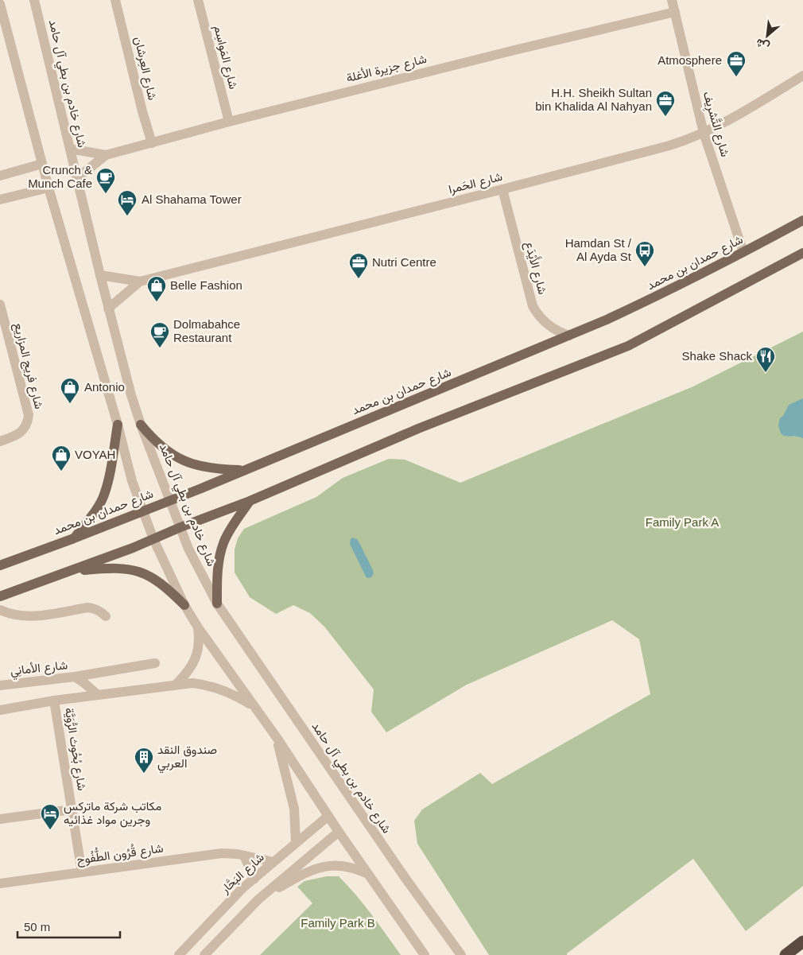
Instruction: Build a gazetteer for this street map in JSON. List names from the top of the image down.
{
  "streets": {
    "main road": ["شارع حمدان بن محمد"],
    "street": [
      "شارع المَواسِم",
      "شارع العِرشان",
      "شارع جزيرة الأغلة",
      "شارع خادم بن بطي آل حامد",
      "شارع التَّشرِيف",
      "شارع الحَمرا",
      "شارع الأَيْدَع",
      "شارع فريج المزاريع",
      "شارع الأمانِي",
      "شارع بُحُوث الرُّوَيَّة",
      "شارع قُرُون الطُّفُوح",
      "شارع البَحَّار"
    ]
  },
  "crossings": [
    ["شارع المَواسِم", "شارع جزيرة الأغلة"],
    ["شارع العِرشان", "شارع جزيرة الأغلة"],
    ["شارع جزيرة الأغلة", "شارع خادم بن بطي آل حامد"],
    ["شارع جزيرة الأغلة", "شارع التَّشرِيف"],
    ["شارع خادم بن بطي آل حامد", "شارع الحَمرا"],
    ["شارع خادم بن بطي آل حامد", "شارع حمدان بن محمد"],
    ["شارع التَّشرِيف", "شارع الحَمرا"],
    ["شارع التَّشرِيف", "شارع حمدان بن محمد"],
    ["شارع الحَمرا", "شارع الأَيْدَع"],
    ["شارع حمدان بن محمد", "شارع الأَيْدَع"],
    ["شارع بُحُوث الرُّوَيَّة", "شارع قُرُون الطُّفُوح"],
    ["شارع قُرُون الطُّفُوح", "شارع البَحَّار"]
  ],
  "parks": ["Family Park A", "Family Park B"],
  "places": {
    "office": ["Atmosphere", "H.H. Sheikh Sultan bin Khalida Al Nahyan", "Nutri Centre"],
    "cafe": ["Crunch & Munch Cafe", "Dolmabahce Restaurant"],
    "hotel": ["Al Shahama Tower", "مكاتب شركة ماتركس وجرين مواد غذائيه"],
    "bus stop": ["Hamdan St / Al Ayda St"],
    "shop": ["Belle Fashion", "Antonio", "VOYAH"],
    "restaurant": ["Shake Shack"],
    "building": ["صندوق النقد العربي"]
  },
  "scale_bar": "50 m",
  "north": "bottom left"
}
